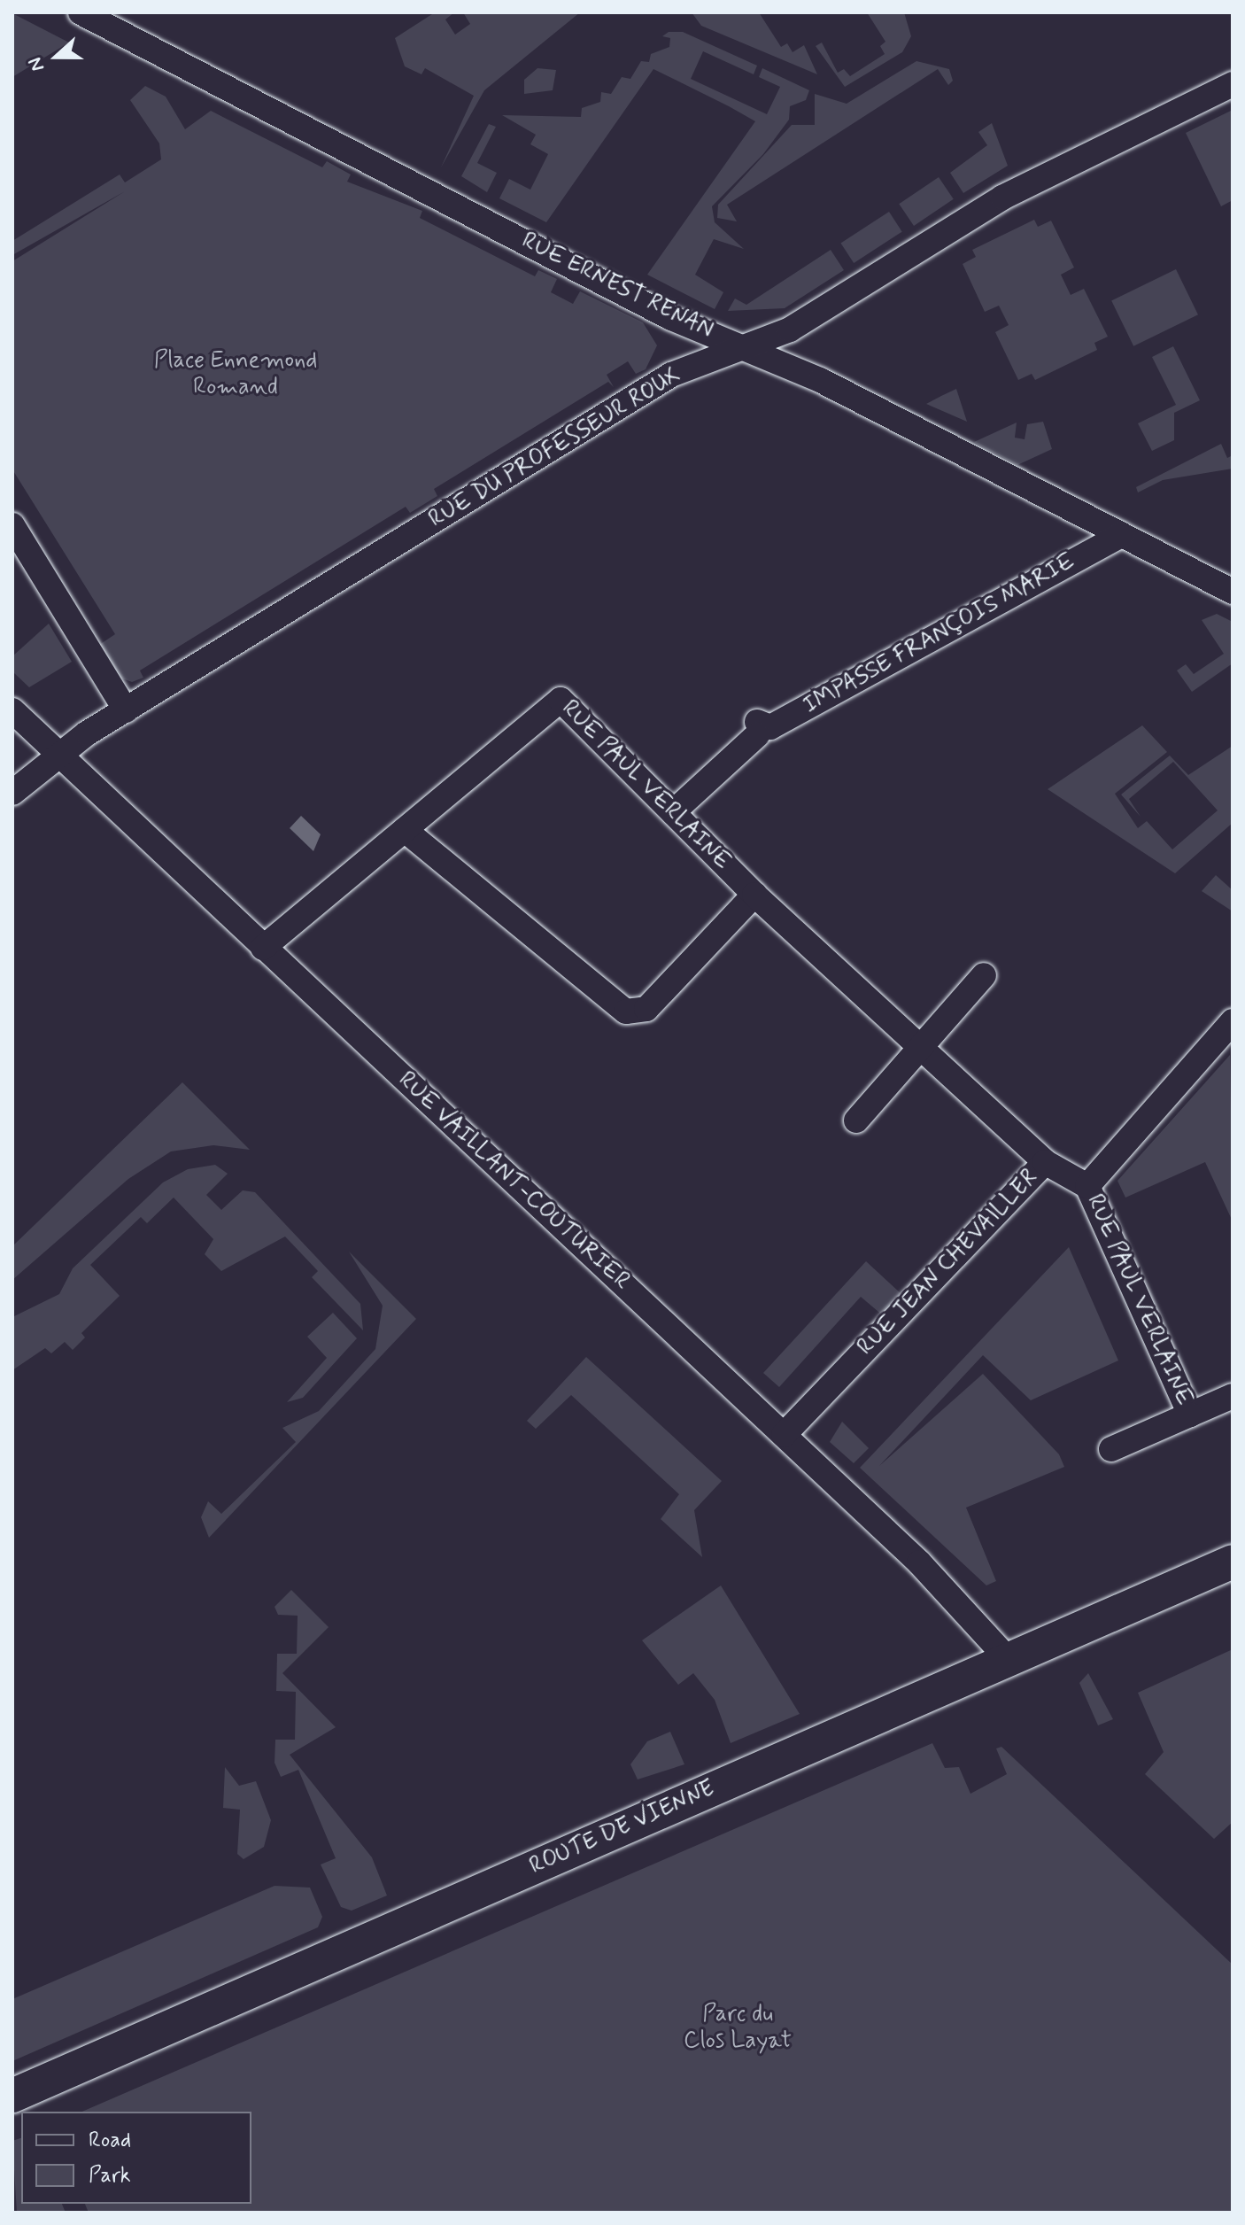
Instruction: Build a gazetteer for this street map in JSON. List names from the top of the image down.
{
  "streets": {
    "main road": ["ROUTE DE VIENNE"],
    "street": [
      "RUE ERNEST RENAN",
      "RUE DU PROFESSEUR ROUX",
      "IMPASSE FRANÇOIS MARIE",
      "RUE PAUL VERLAINE",
      "RUE VAILLANT-COUTURIER",
      "RUE JEAN CHEVAILLER"
    ]
  },
  "crossings": [
    ["RUE ERNEST RENAN", "RUE DU PROFESSEUR ROUX"],
    ["RUE ERNEST RENAN", "IMPASSE FRANÇOIS MARIE"],
    ["RUE DU PROFESSEUR ROUX", "RUE VAILLANT-COUTURIER"],
    ["IMPASSE FRANÇOIS MARIE", "RUE PAUL VERLAINE"],
    ["RUE PAUL VERLAINE", "RUE VAILLANT-COUTURIER"],
    ["RUE PAUL VERLAINE", "RUE JEAN CHEVAILLER"],
    ["RUE VAILLANT-COUTURIER", "RUE JEAN CHEVAILLER"],
    ["RUE VAILLANT-COUTURIER", "ROUTE DE VIENNE"]
  ],
  "parks": ["Place Ennemond Romand", "Parc du Clos Layat"],
  "legend": ["Road", "Park"],
  "north": "left"
}
